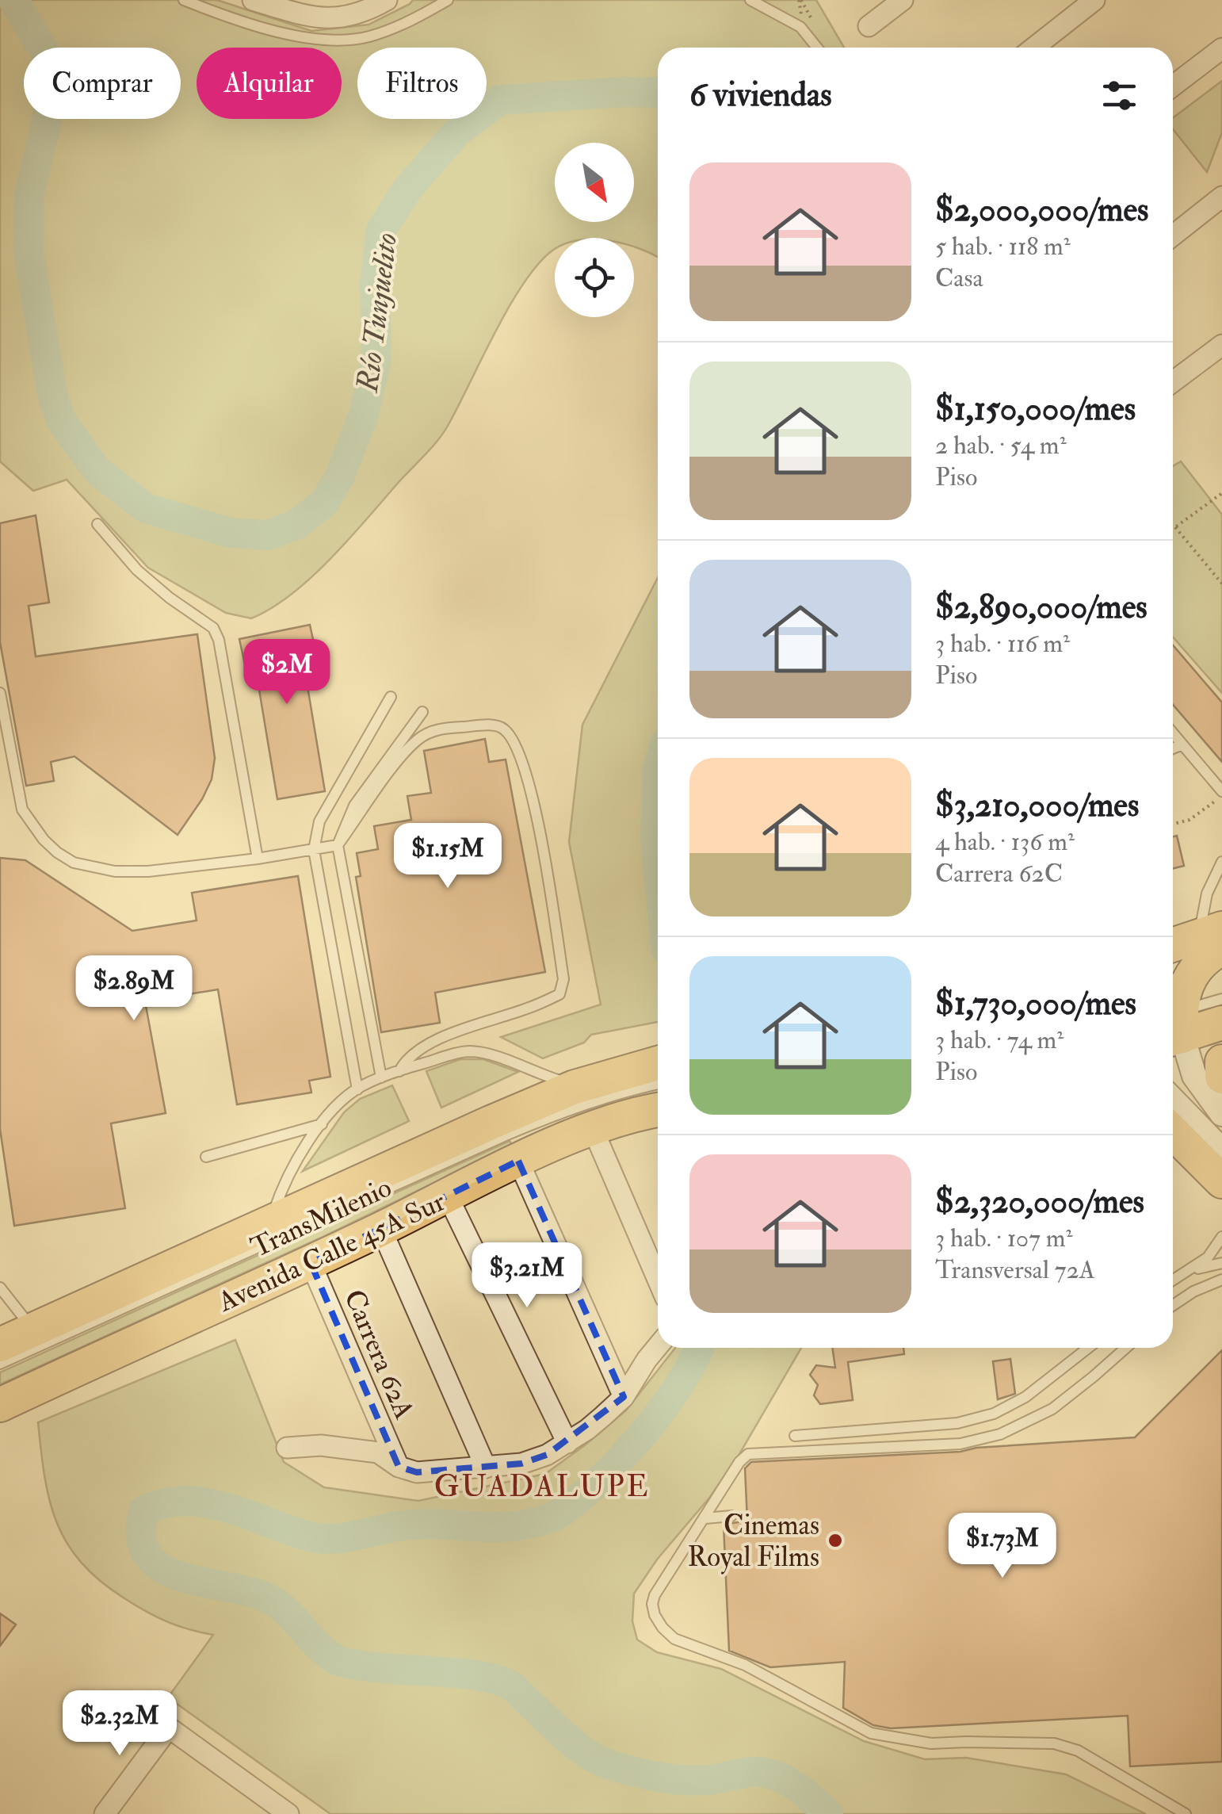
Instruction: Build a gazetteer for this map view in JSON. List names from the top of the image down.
{
  "streets": {
    "highway": ["Avenida Calle 45A Sur"],
    "street": ["Carrera 62A"],
    "lane": ["TransMilenio"]
  },
  "crossings": [
    ["TransMilenio", "Avenida Calle 45A Sur"],
    ["Avenida Calle 45A Sur", "Carrera 62A"]
  ],
  "districts": ["GUADALUPE"],
  "water": ["Río Tunjuelito"],
  "places": ["Cinemas Royal Films"],
  "north": "bottom right",
  "page": {
    "chip": ["Comprar", "Alquilar", "Filtros"],
    "heading": "6 viviendas",
    "list": [
      {
        "name": "$2,000,000/mes",
        "note": "5 hab. · 118 m² · Casa"
      },
      {
        "name": "$1,150,000/mes",
        "note": "2 hab. · 54 m² · Piso"
      },
      {
        "name": "$2,890,000/mes",
        "note": "3 hab. · 116 m² · Piso"
      },
      {
        "name": "$3,210,000/mes",
        "note": "4 hab. · 136 m² · Carrera 62C"
      },
      {
        "name": "$1,730,000/mes",
        "note": "3 hab. · 74 m² · Piso"
      },
      {
        "name": "$2,320,000/mes",
        "note": "3 hab. · 107 m² · Transversal 72A"
      }
    ],
    "price": [
      "$2M",
      "$1.15M",
      "$2.89M",
      "$3.21M",
      "$1.73M",
      "$2.32M"
    ]
  }
}
